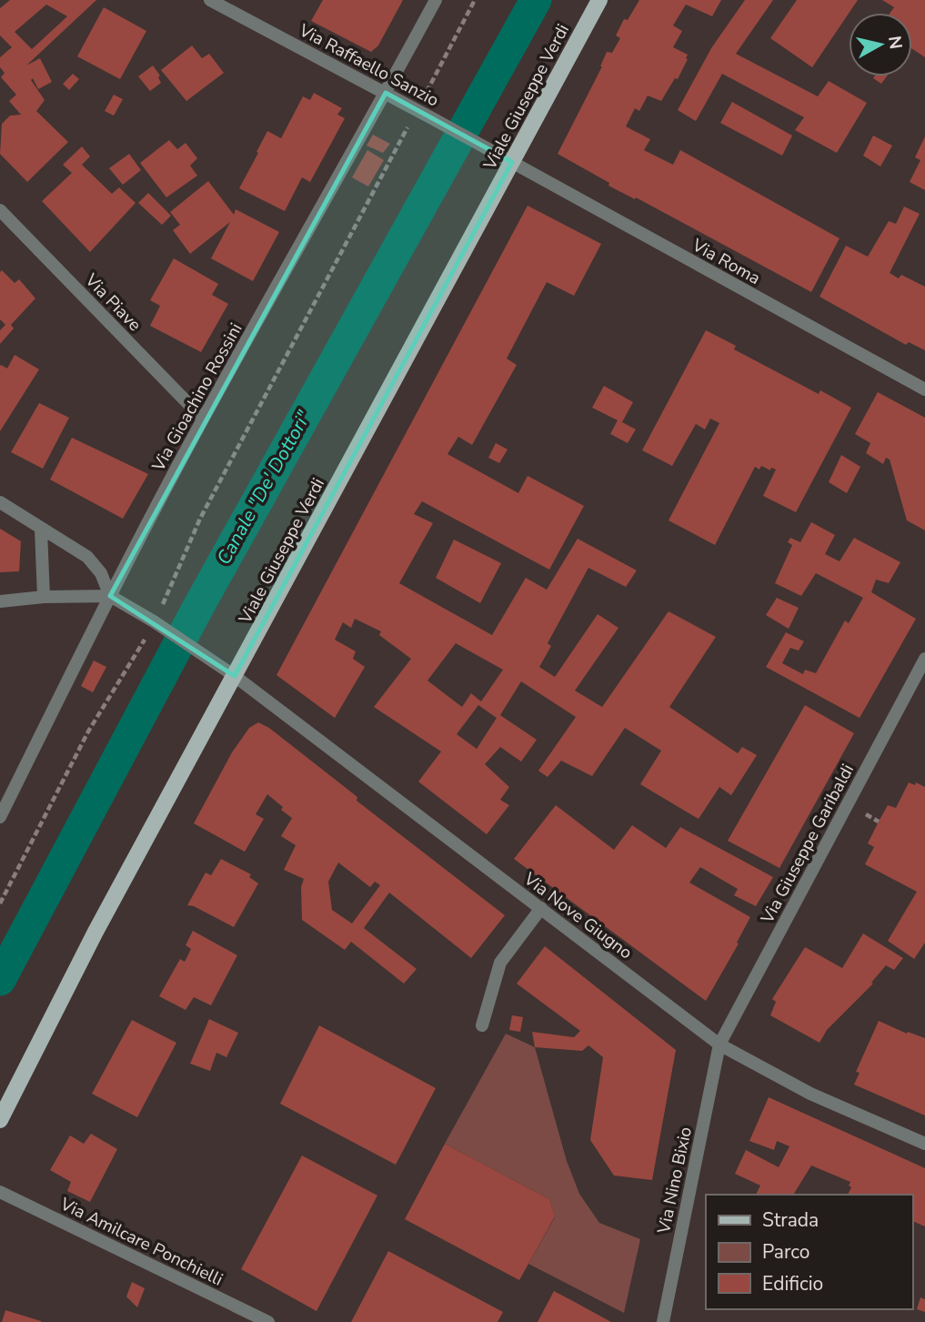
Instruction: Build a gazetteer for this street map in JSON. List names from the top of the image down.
{
  "streets": {
    "main road": ["Viale Giuseppe Verdi"],
    "street": [
      "Via Raffaello Sanzio",
      "Via Roma",
      "Via Piave",
      "Via Gioachino Rossini",
      "Via Giuseppe Garibaldi",
      "Via Nove Giugno",
      "Via Nino Bixio",
      "Via Amilcare Ponchielli"
    ]
  },
  "crossings": [
    ["Via Raffaello Sanzio", "Viale Giuseppe Verdi"],
    ["Via Raffaello Sanzio", "Via Roma"],
    ["Via Raffaello Sanzio", "Via Gioachino Rossini"],
    ["Viale Giuseppe Verdi", "Via Roma"],
    ["Viale Giuseppe Verdi", "Via Nove Giugno"],
    ["Via Piave", "Via Gioachino Rossini"],
    ["Via Gioachino Rossini", "Via Nove Giugno"],
    ["Via Giuseppe Garibaldi", "Via Nove Giugno"],
    ["Via Giuseppe Garibaldi", "Via Nino Bixio"],
    ["Via Nove Giugno", "Via Nino Bixio"]
  ],
  "water": ["Canale \"De' Dottori\""],
  "legend": ["Strada", "Parco", "Edificio"],
  "north": "right"
}
